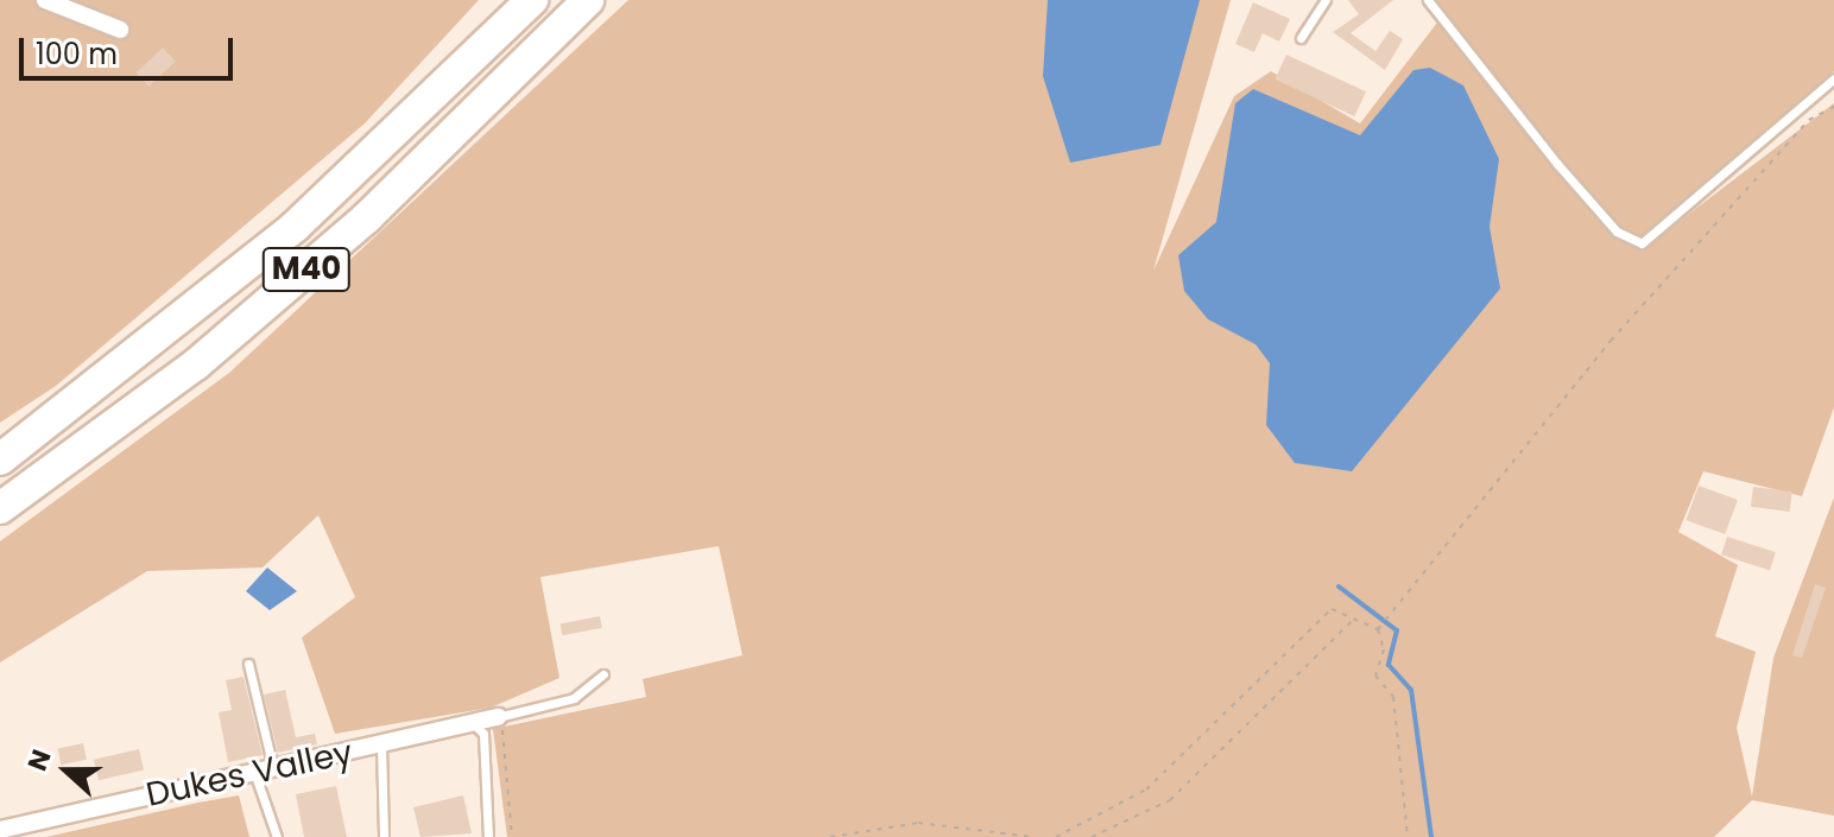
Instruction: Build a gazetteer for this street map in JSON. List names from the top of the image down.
{
  "streets": {
    "highway": ["M40"],
    "street": ["Dukes Valley"]
  },
  "scale_bar": "100 m",
  "north": "left"
}
